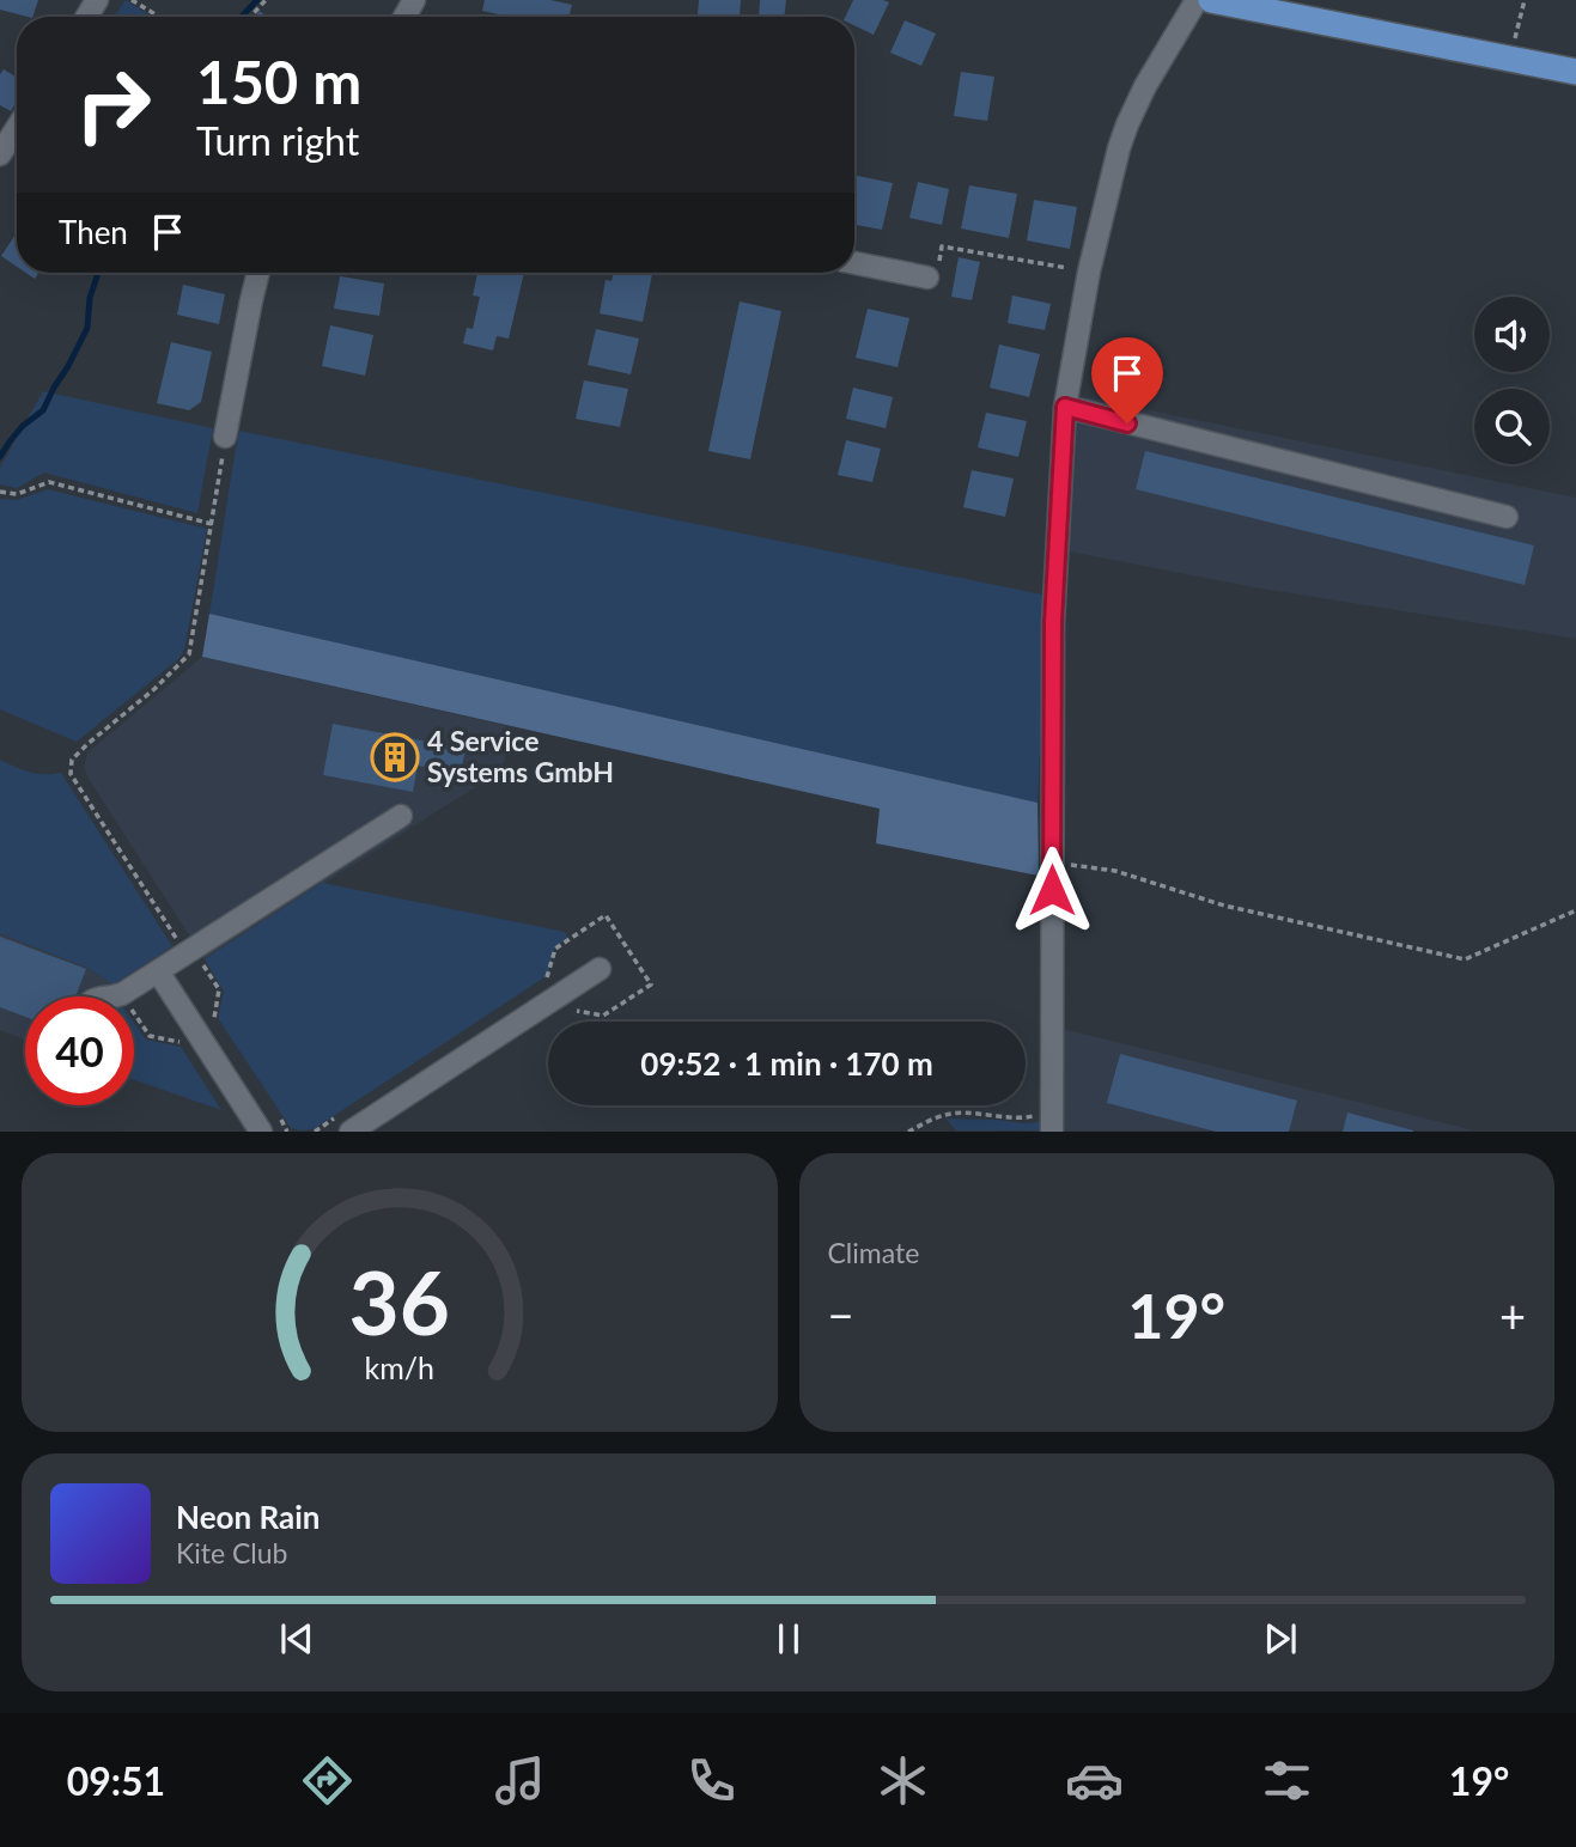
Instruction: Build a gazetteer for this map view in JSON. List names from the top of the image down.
{
  "places": {
    "building": ["4 Service Systems GmbH"]
  },
  "page": {
    "turn": ["150 m", "Turn right"],
    "then": "Then",
    "limit": "40",
    "trip": "09:52 · 1 min · 170 m",
    "tile": "Climate",
    "heat": ["−", "19°", "+"],
    "song": ["Neon Rain", "Kite Club"],
    "tabs": ["09:51", "19°"],
    "gauge": ["36", "km/h"]
  }
}
